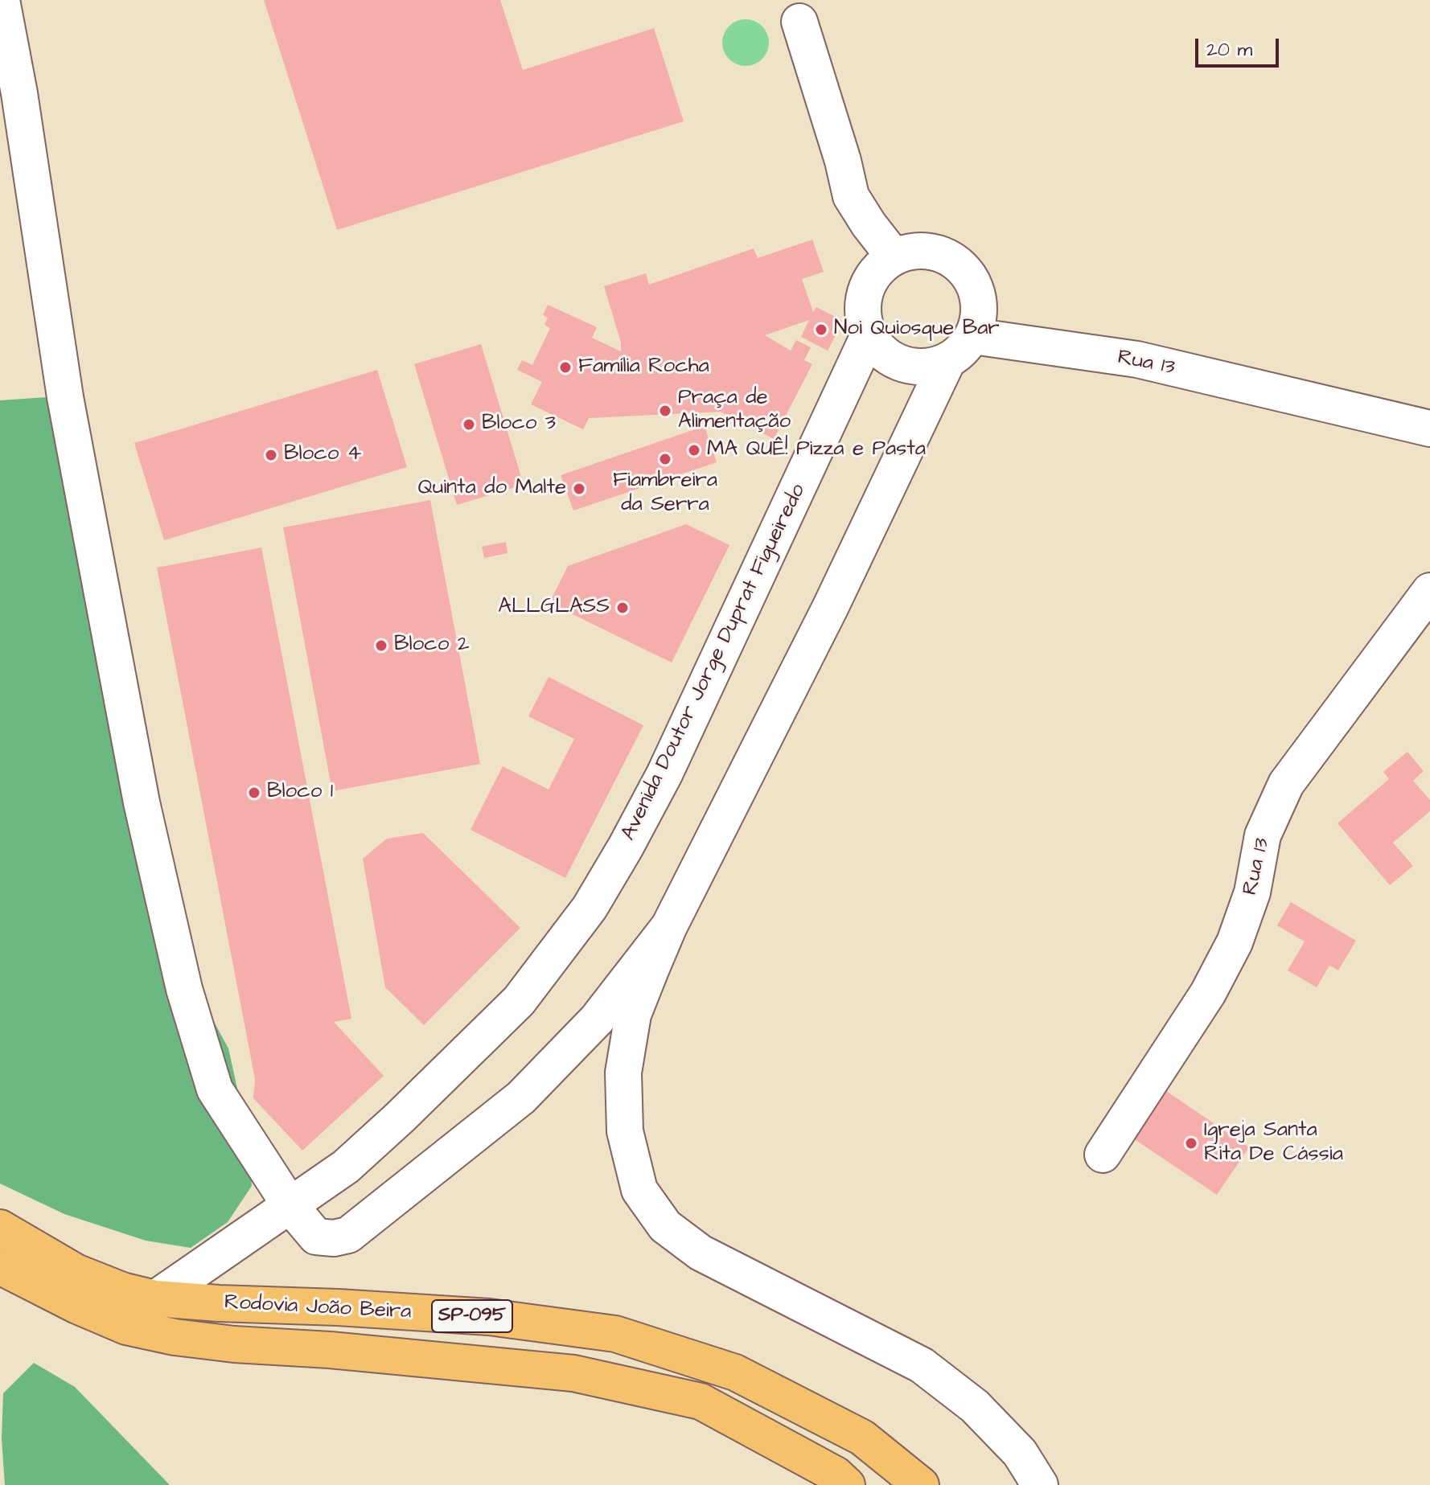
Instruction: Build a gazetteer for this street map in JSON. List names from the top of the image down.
{
  "streets": {
    "main road": ["Rodovia João Beira", "SP-095"],
    "street": ["Rua 13", "Avenida Doutor Jorge Duprat Figueiredo"]
  },
  "crossings": [
    ["Rua 13", "Avenida Doutor Jorge Duprat Figueiredo"],
    ["Avenida Doutor Jorge Duprat Figueiredo", "Rodovia João Beira"]
  ],
  "places": [
    "Noi Quiosque Bar",
    "Família Rocha",
    "Praça de Alimentação",
    "Bloco 3",
    "MA QUÊ! Pizza e Pasta",
    "Bloco 4",
    "Fiambreira da Serra",
    "Quinta do Malte",
    "ALLGLASS",
    "Bloco 2",
    "Bloco 1",
    "Igreja Santa Rita De Cássia"
  ],
  "scale_bar": "20 m"
}
